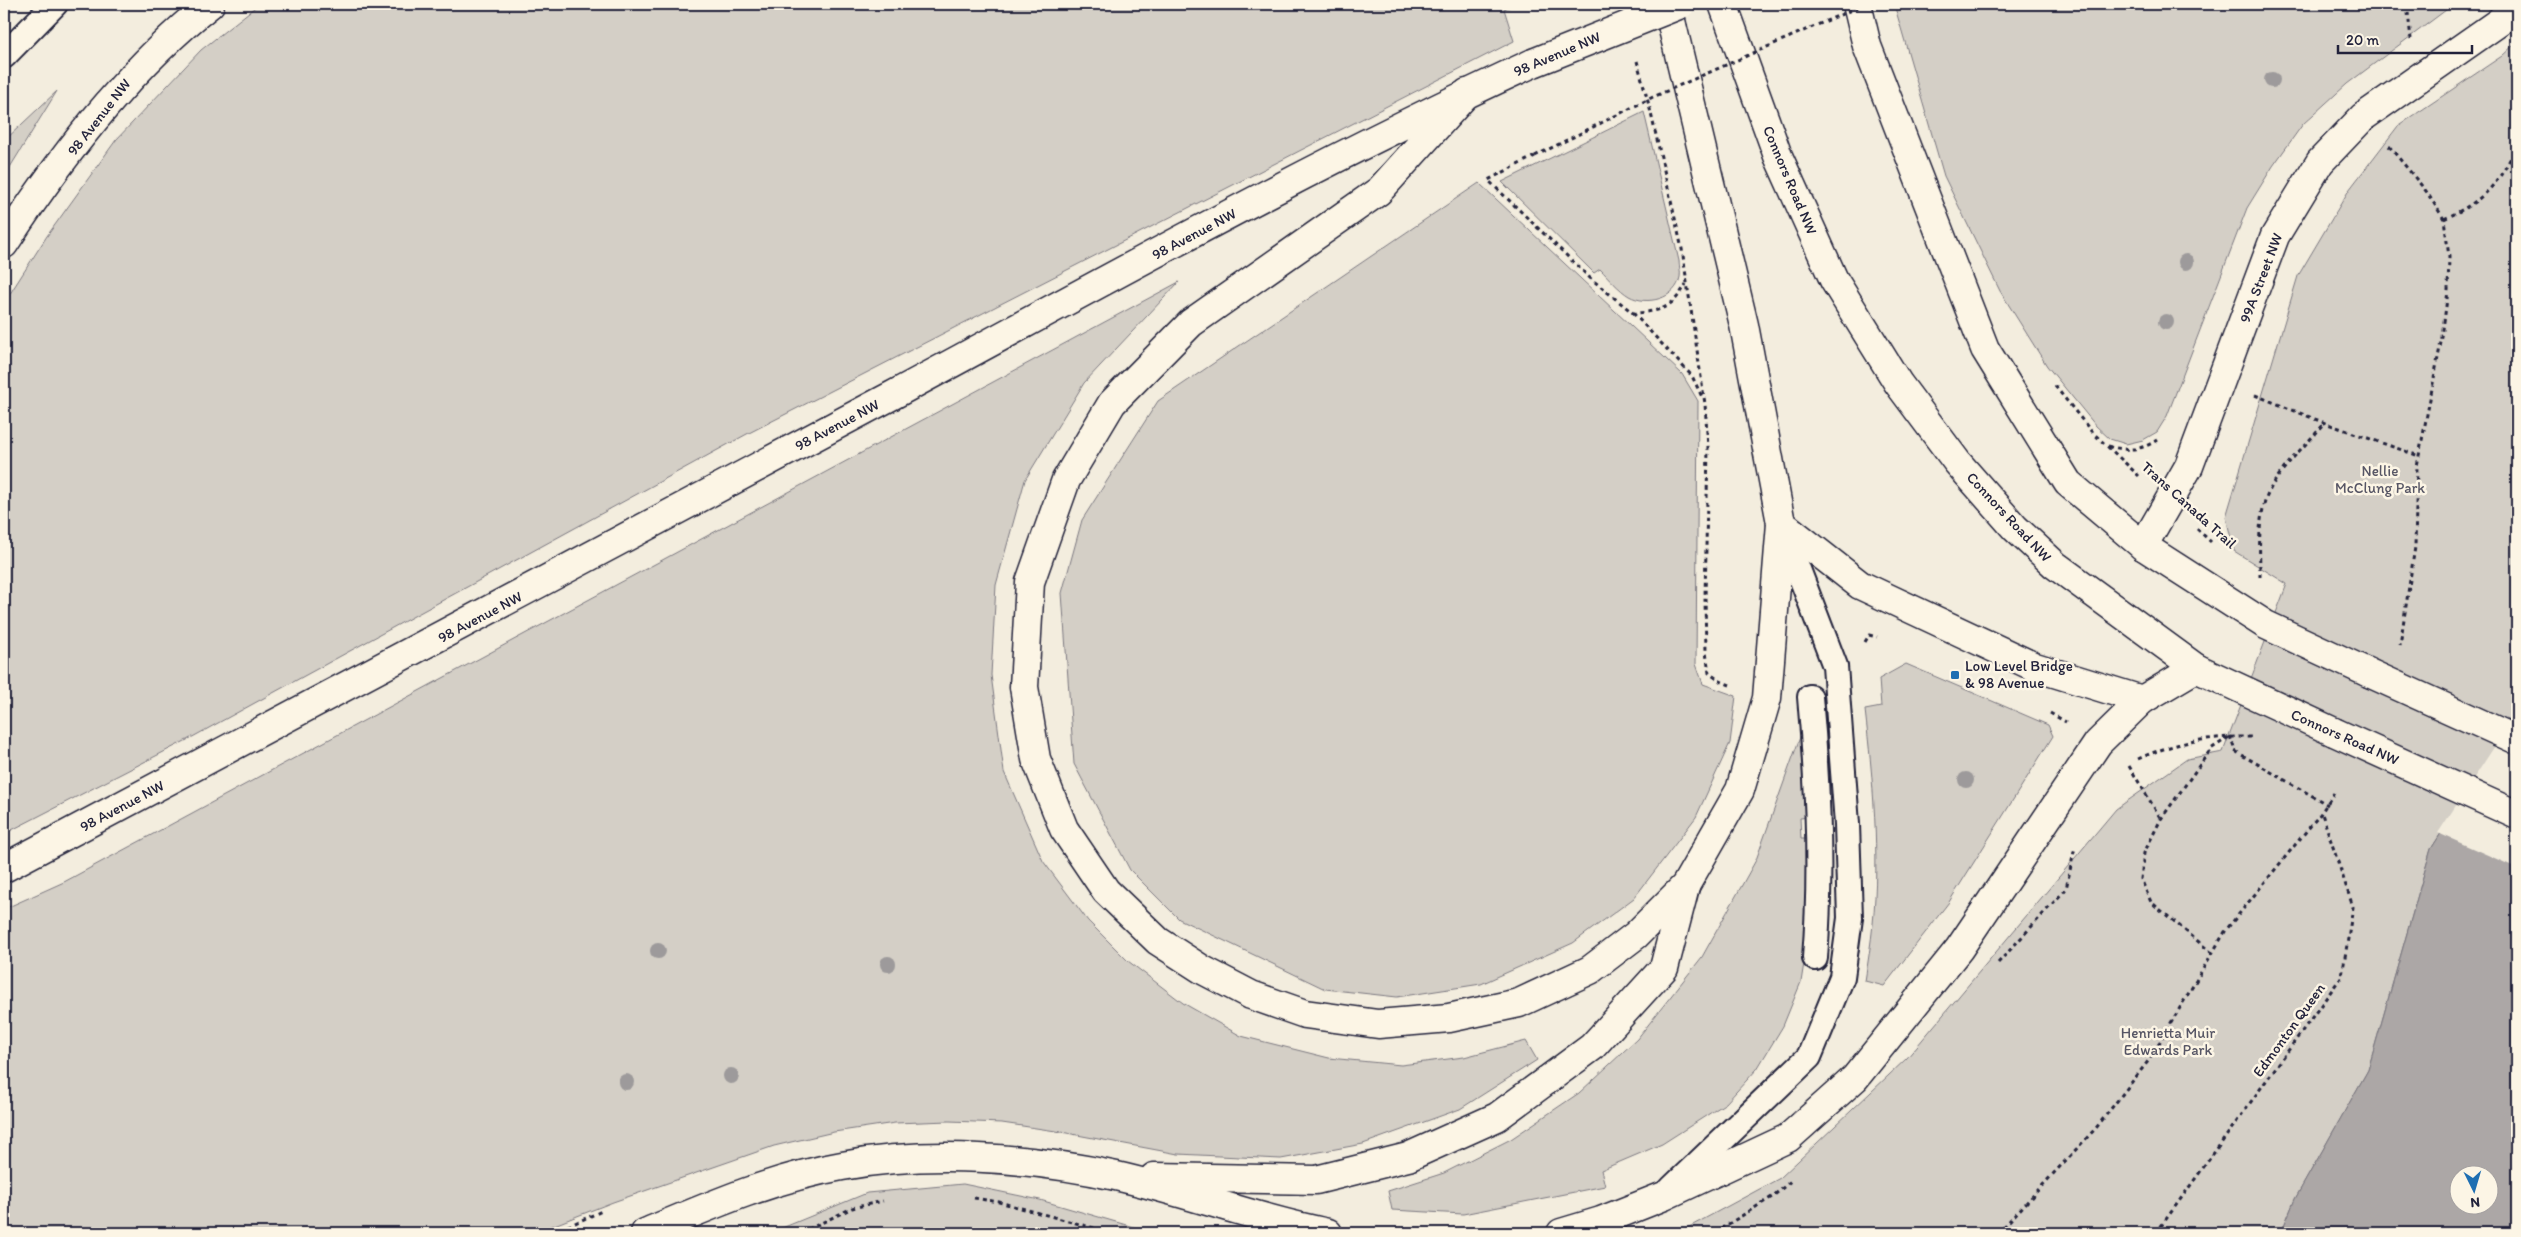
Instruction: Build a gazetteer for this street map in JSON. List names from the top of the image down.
{
  "streets": {
    "main road": ["98 Avenue NW", "Connors Road NW", "99A Street NW"],
    "path": ["Trans Canada Trail", "Edmonton Queen"]
  },
  "crossings": [
    ["99A Street NW", "Trans Canada Trail"]
  ],
  "parks": ["Nellie McClung Park", "Henrietta Muir Edwards Park"],
  "places": {
    "transit": ["Low Level Bridge & 98 Avenue"]
  },
  "scale_bar": "20 m",
  "north": "bottom"
}
